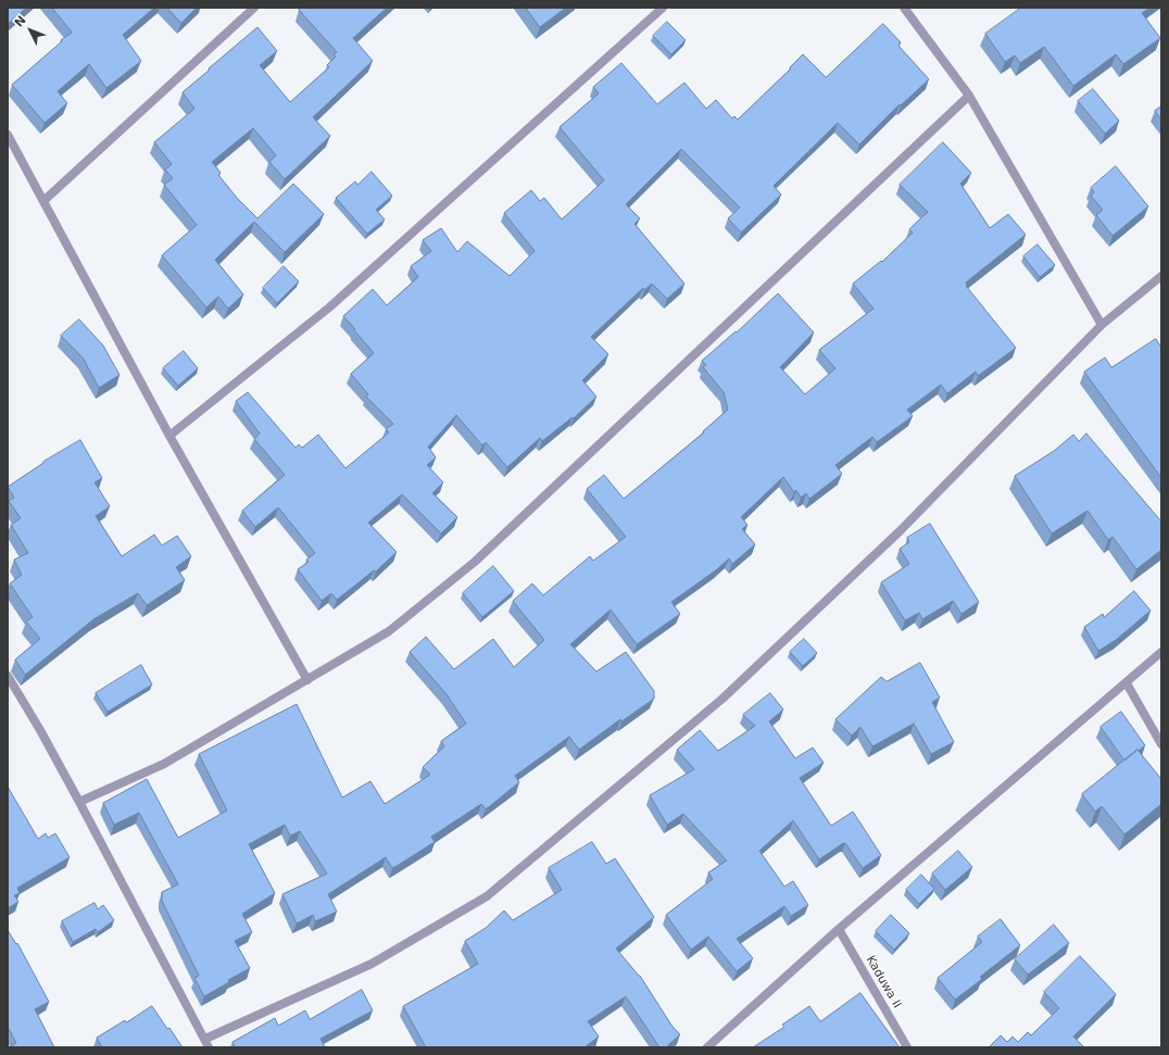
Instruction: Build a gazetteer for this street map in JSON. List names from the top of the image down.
{
  "streets": {
    "street": ["Kaduwa II"]
  },
  "north": "top left"
}
